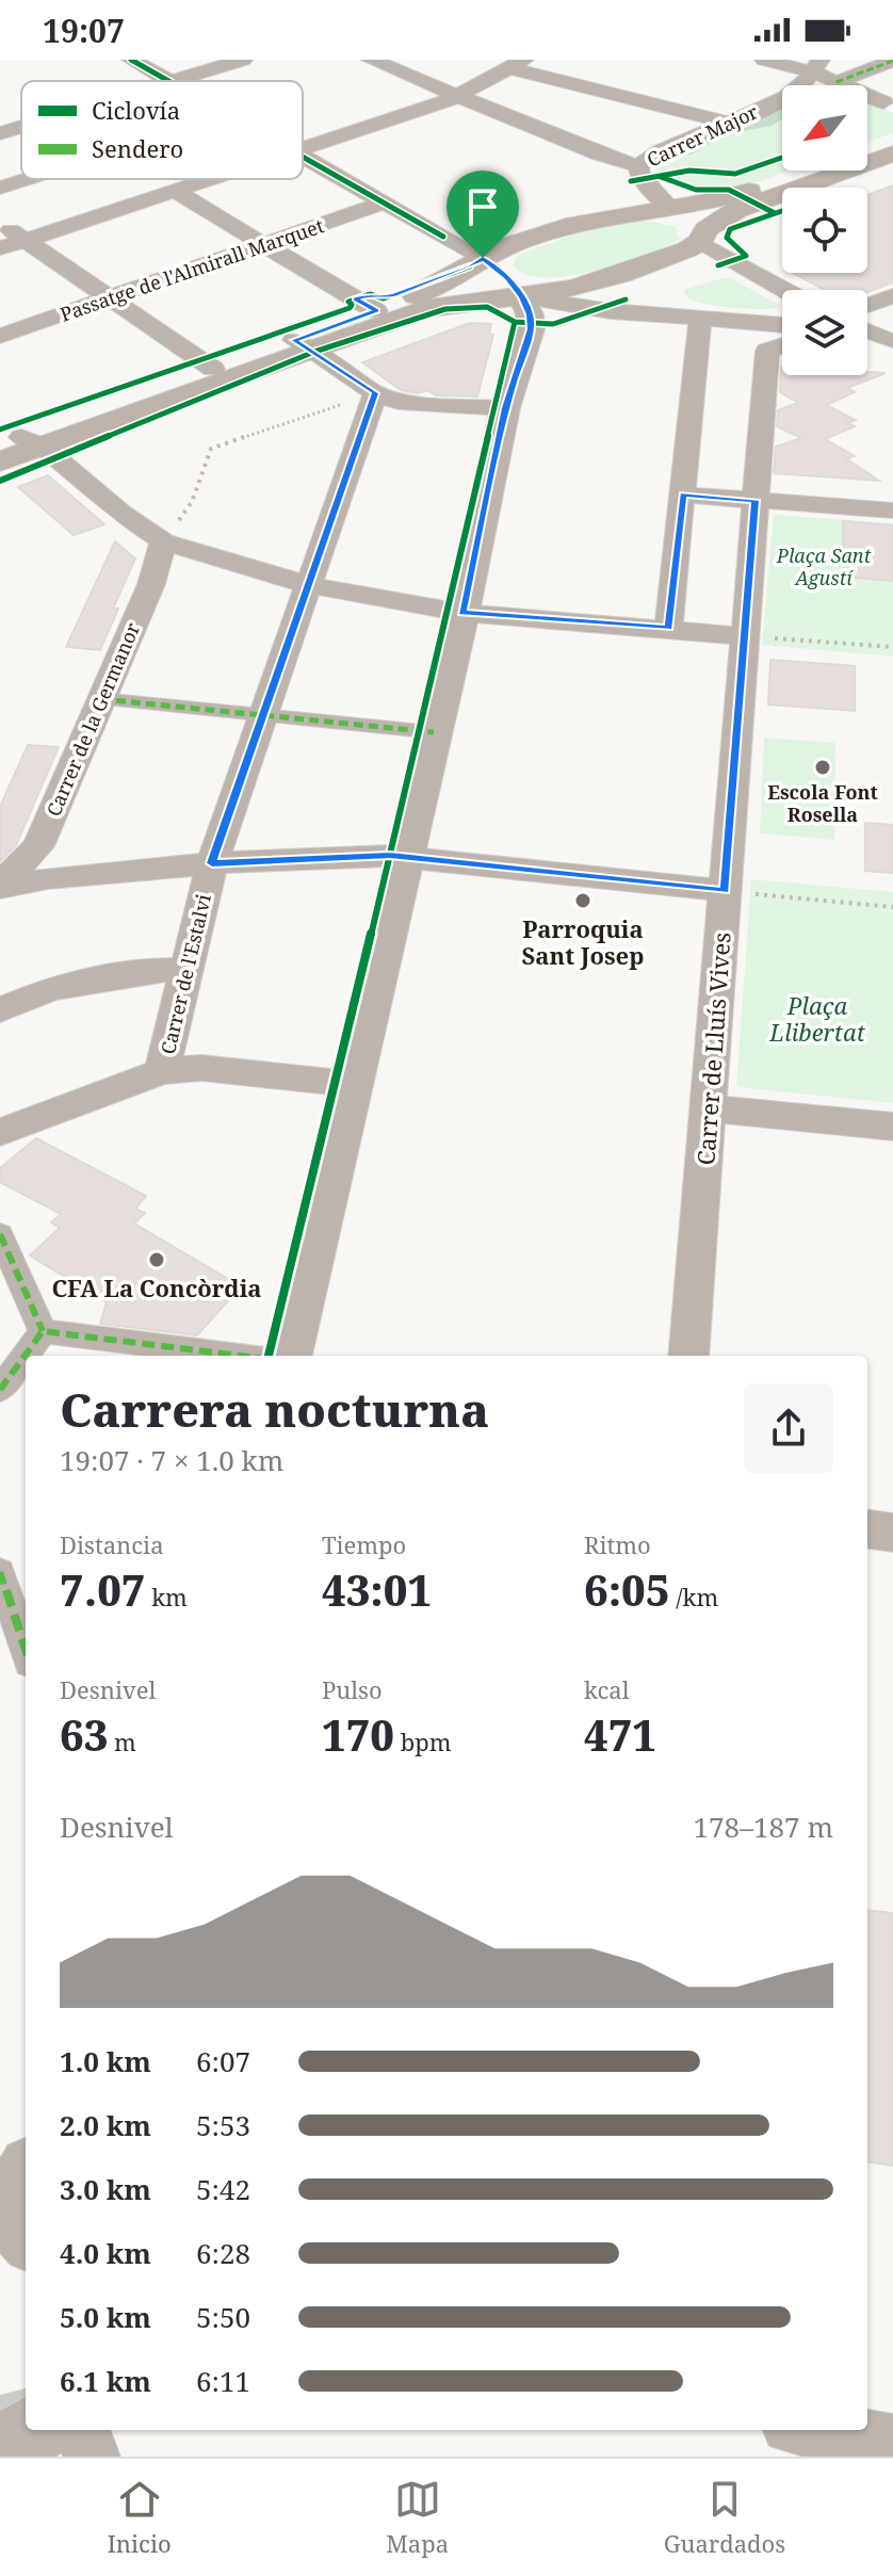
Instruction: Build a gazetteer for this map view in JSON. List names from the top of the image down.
{
  "streets": {
    "street": [
      "Carrer Major",
      "Passatge de l'Almirall Marquet",
      "Carrer de la Germanor",
      "Carrer de l'Estalvi",
      "Carrer de Lluís Vives"
    ]
  },
  "parks": ["Plaça Sant Agustí", "Plaça Llibertat"],
  "places": ["Escola Font Rosella", "Parroquia Sant Josep", "CFA La Concòrdia"],
  "legend": ["Ciclovía", "Sendero"],
  "north": "bottom left",
  "page": {
    "status": "19:07",
    "heading": ["Carrera nocturna", "19:07 · 7 × 1.0 km"],
    "stats": [
      ["Distancia", "7.07 km"],
      ["Tiempo", "43:01"],
      ["Ritmo", "6:05 /km"],
      ["Desnivel", "63 m"],
      ["Pulso", "170 bpm"],
      ["kcal", "471"]
    ],
    "chart": ["Desnivel", "178–187 m"],
    "list": [
      {
        "name": "1.0 km",
        "note": "6:07"
      },
      {
        "name": "2.0 km",
        "note": "5:53"
      },
      {
        "name": "3.0 km",
        "note": "5:42"
      },
      {
        "name": "4.0 km",
        "note": "6:28"
      },
      {
        "name": "5.0 km",
        "note": "5:50"
      },
      {
        "name": "6.1 km",
        "note": "6:11"
      }
    ],
    "tabs": ["Inicio", "Mapa", "Guardados"]
  }
}
